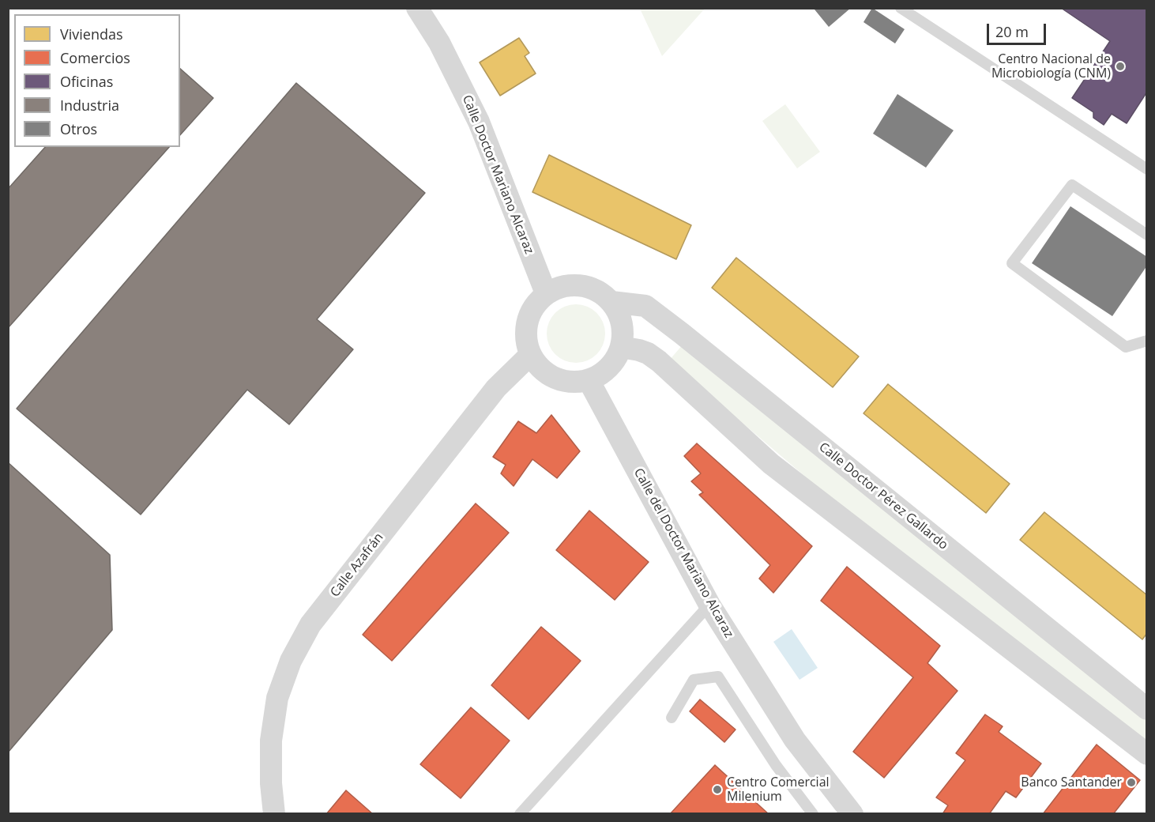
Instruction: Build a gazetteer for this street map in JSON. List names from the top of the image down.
{
  "streets": {
    "street": [
      "Calle Doctor Mariano Alcaraz",
      "Calle Doctor Pérez Gallardo",
      "Calle del Doctor Mariano Alcaraz",
      "Calle Azafrán"
    ]
  },
  "crossings": [
    ["Calle Doctor Mariano Alcaraz", "Calle Doctor Pérez Gallardo"],
    ["Calle Doctor Mariano Alcaraz", "Calle del Doctor Mariano Alcaraz"],
    ["Calle Doctor Mariano Alcaraz", "Calle Azafrán"],
    ["Calle Doctor Pérez Gallardo", "Calle del Doctor Mariano Alcaraz"],
    ["Calle Doctor Pérez Gallardo", "Calle Azafrán"],
    ["Calle del Doctor Mariano Alcaraz", "Calle Azafrán"]
  ],
  "places": ["Centro Nacional de Microbiología (CNM)", "Banco Santander", "Centro Comercial Milenium"],
  "legend": [
    "Viviendas",
    "Comercios",
    "Oficinas",
    "Industria",
    "Otros"
  ],
  "scale_bar": "20 m"
}
